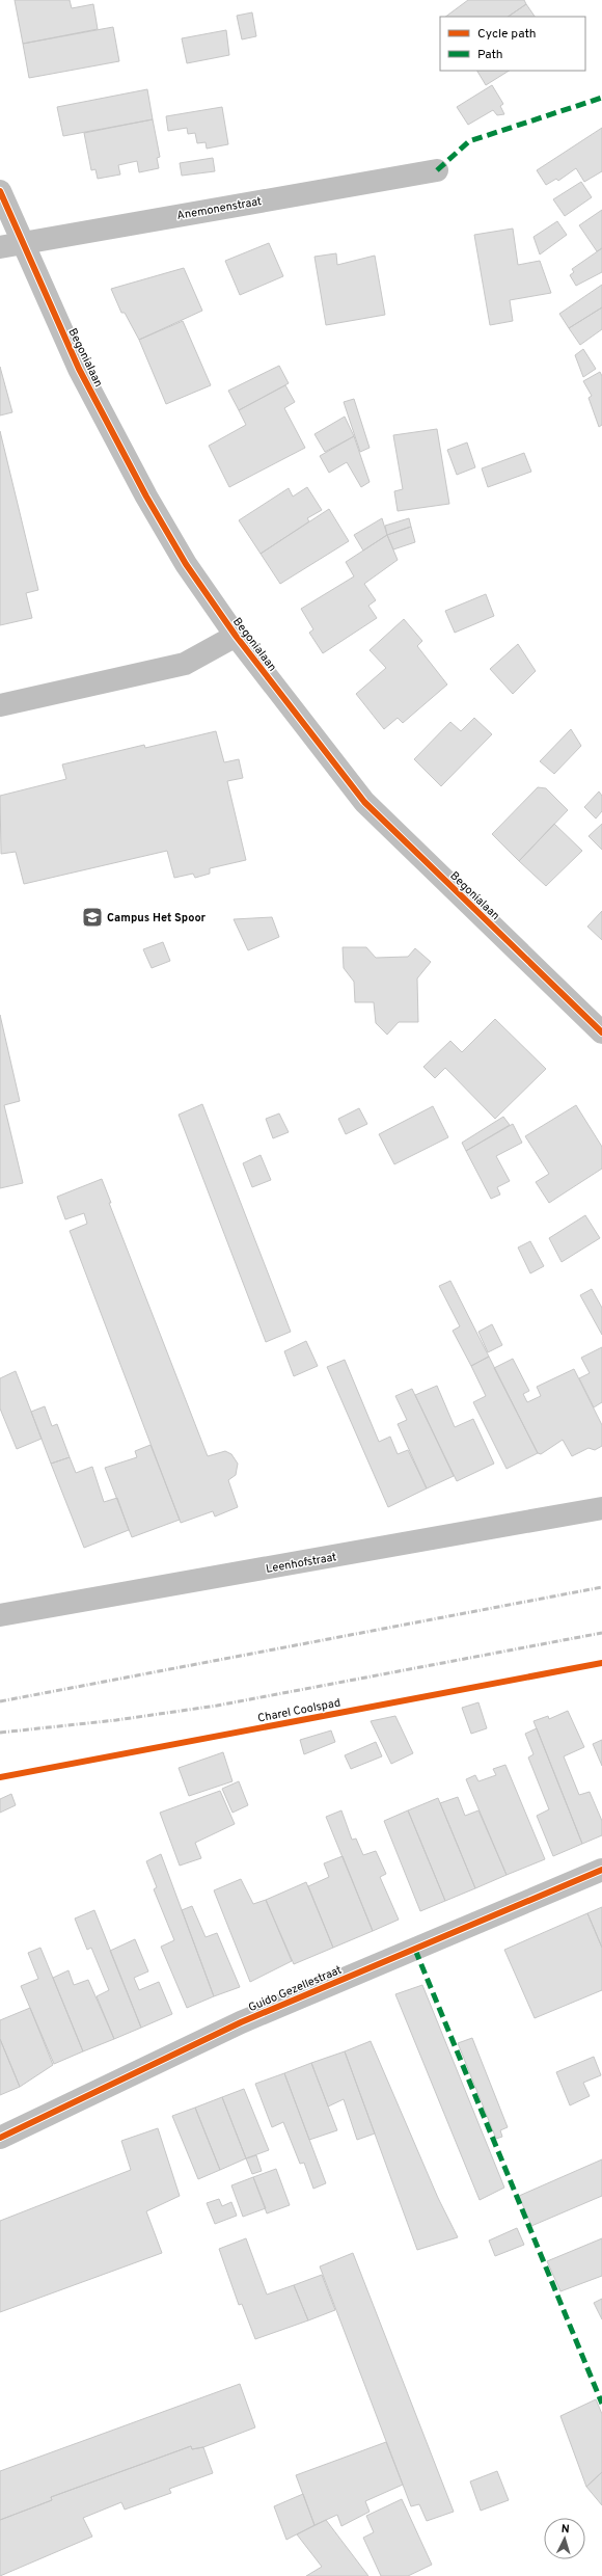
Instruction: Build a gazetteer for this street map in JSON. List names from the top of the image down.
{
  "streets": {
    "street": [
      "Anemonenstraat",
      "Begonialaan",
      "Leenhofstraat",
      "Guido Gezellestraat"
    ],
    "cycle path": ["Charel Coolspad"]
  },
  "crossings": [
    ["Anemonenstraat", "Begonialaan"]
  ],
  "places": {
    "school or university": ["Campus Het Spoor"]
  },
  "legend": ["Cycle path", "Path"],
  "north": "top"
}
